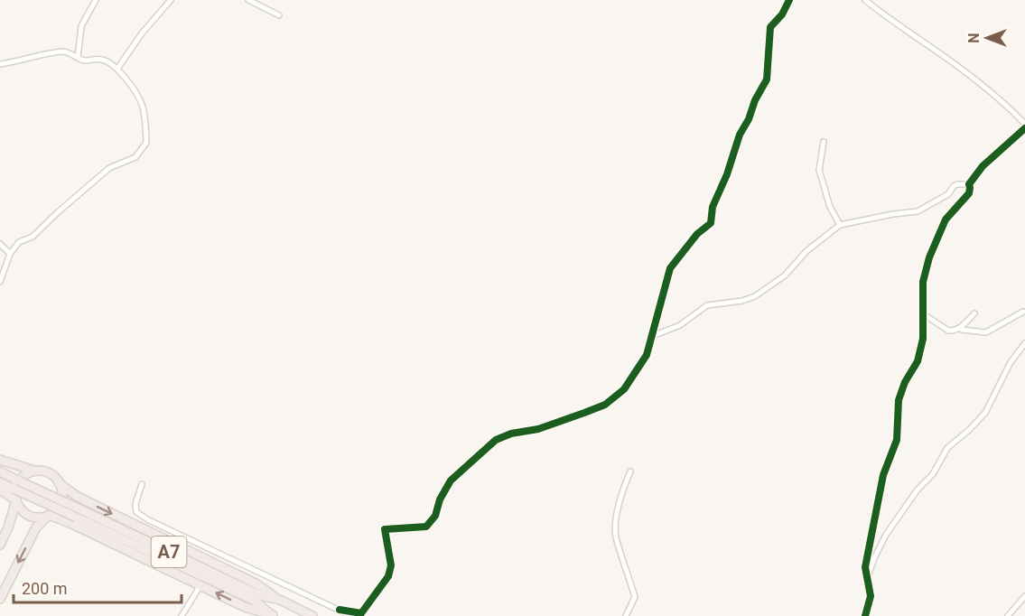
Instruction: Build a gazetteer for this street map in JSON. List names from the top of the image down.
{
  "streets": {
    "highway": ["A7"]
  },
  "scale_bar": "200 m",
  "north": "left"
}
